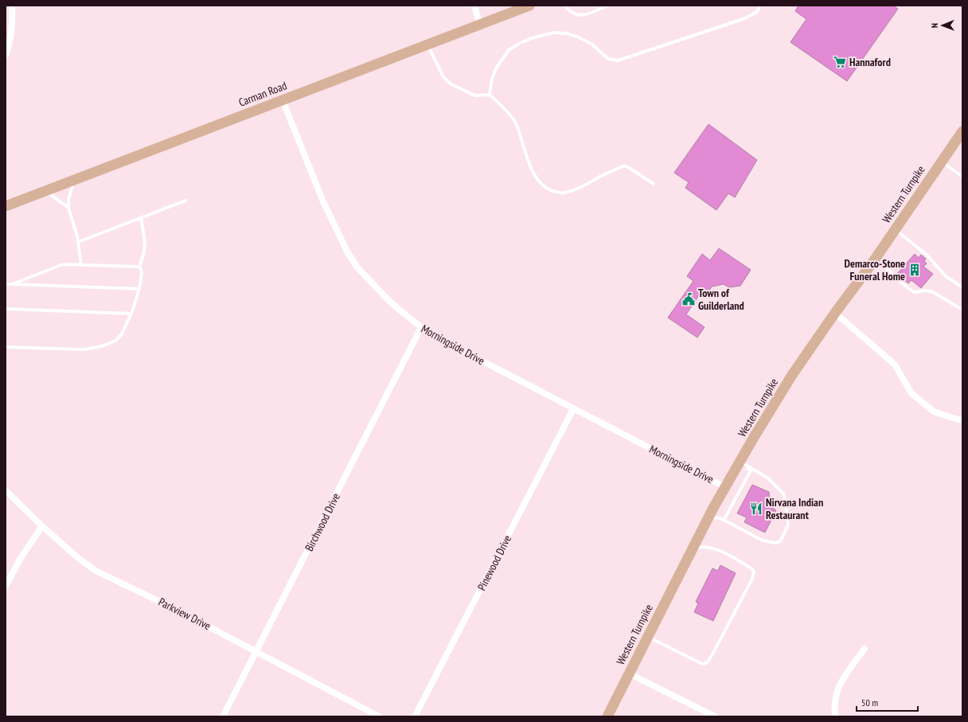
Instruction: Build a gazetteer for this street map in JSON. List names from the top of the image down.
{
  "streets": {
    "main road": ["Carman Road", "Western Turnpike"],
    "street": [
      "Morningside Drive",
      "Birchwood Drive",
      "Pinewood Drive",
      "Parkview Drive"
    ]
  },
  "crossings": [
    ["Carman Road", "Morningside Drive"],
    ["Western Turnpike", "Morningside Drive"],
    ["Morningside Drive", "Birchwood Drive"],
    ["Morningside Drive", "Pinewood Drive"],
    ["Birchwood Drive", "Parkview Drive"]
  ],
  "places": {
    "supermarket": ["Hannaford"],
    "building": ["Demarco-Stone Funeral Home"],
    "public building": ["Town of Guilderland"],
    "restaurant": ["Nirvana Indian Restaurant"]
  },
  "scale_bar": "50 m",
  "north": "left"
}
